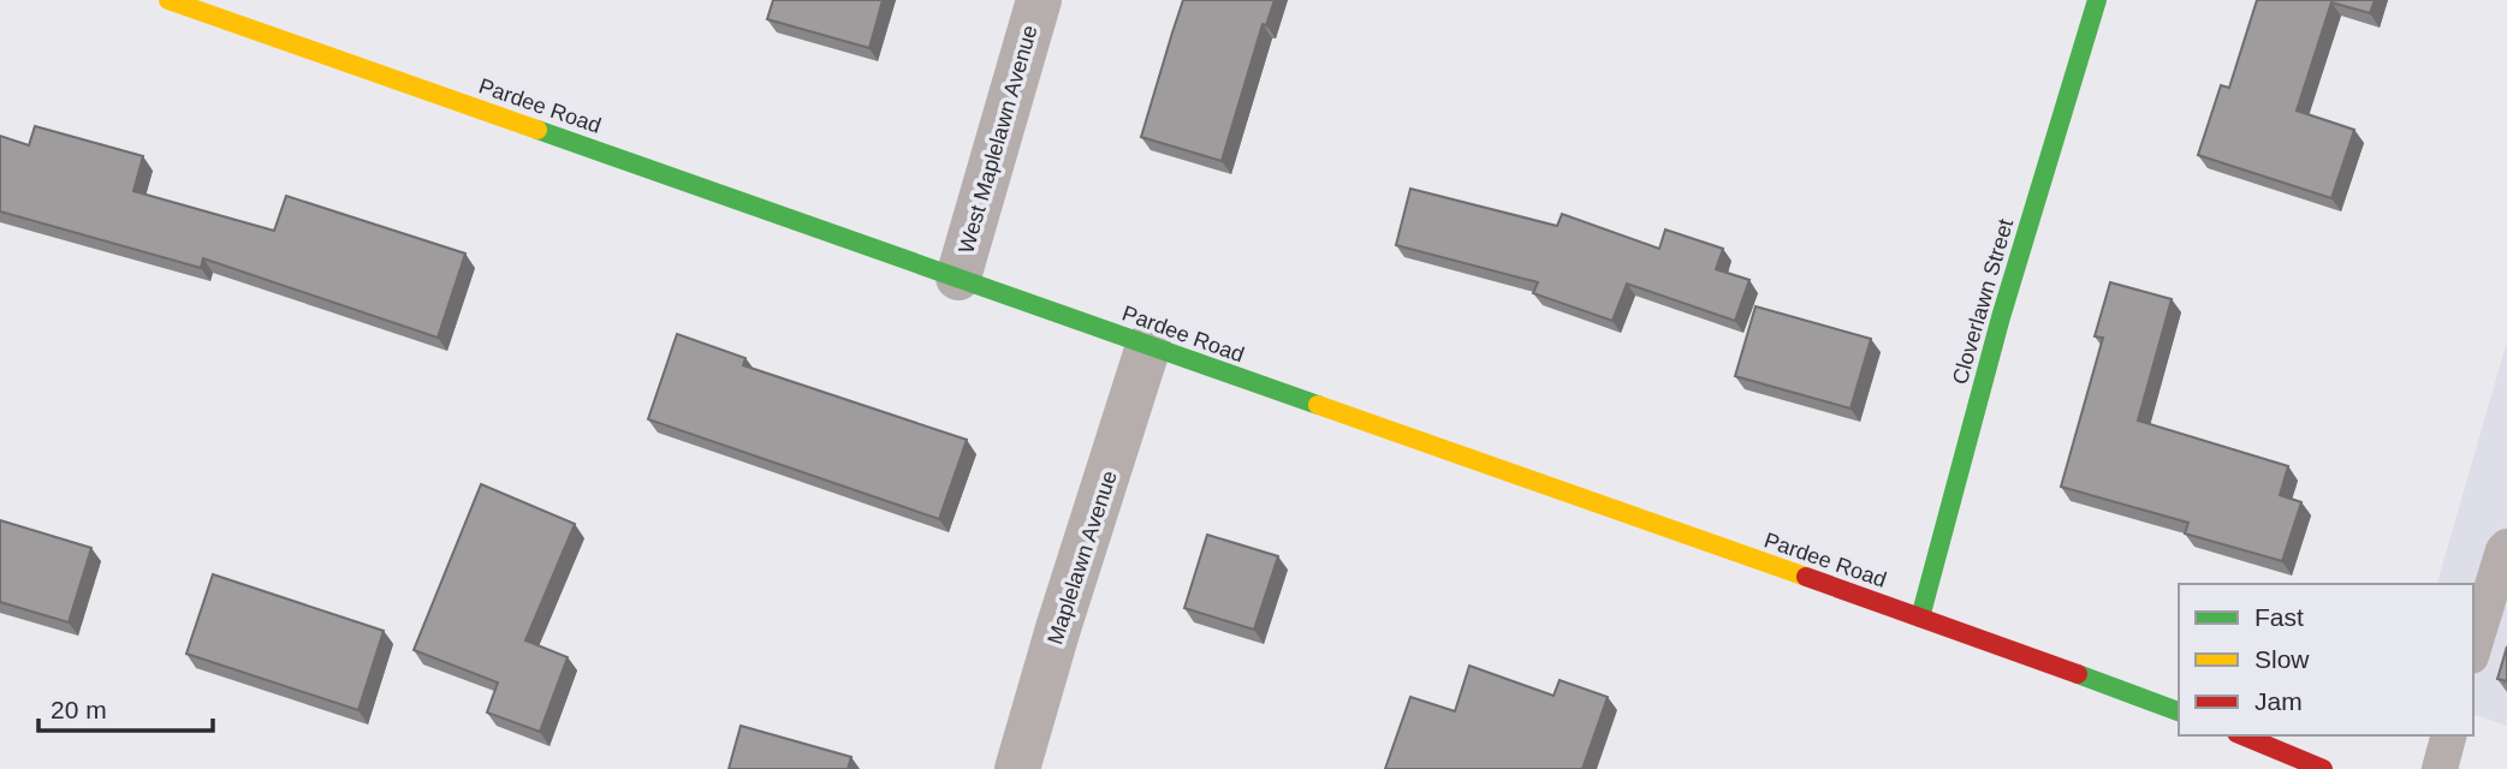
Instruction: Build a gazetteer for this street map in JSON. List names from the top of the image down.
{
  "streets": {
    "main road": ["Pardee Road", "Cloverlawn Street"],
    "street": ["West Maplelawn Avenue", "Maplelawn Avenue"]
  },
  "crossings": [
    ["Pardee Road", "West Maplelawn Avenue"],
    ["Pardee Road", "Cloverlawn Street"],
    ["Pardee Road", "Maplelawn Avenue"]
  ],
  "legend": ["Fast", "Slow", "Jam"],
  "scale_bar": "20 m"
}
